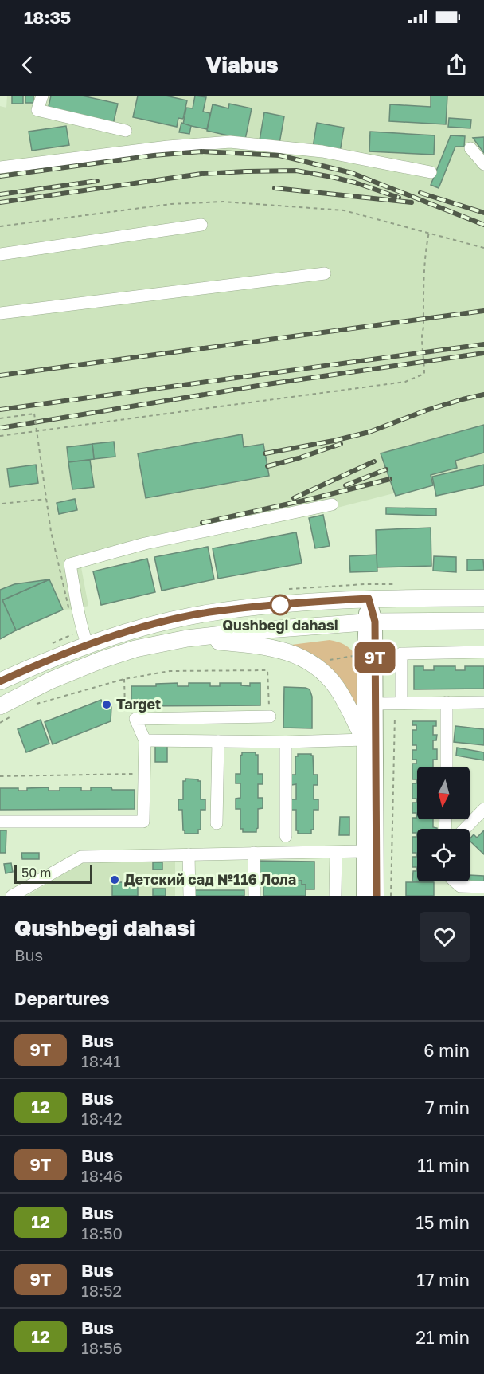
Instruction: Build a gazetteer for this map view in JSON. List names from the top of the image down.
{
  "places": ["Qushbegi dahasi", "Target", "Детский сад №116 Лола"],
  "lines": ["bus line 9Т"],
  "scale_bar": "50 m",
  "north": "bottom",
  "page": {
    "status": "18:35",
    "header": "Viabus",
    "on_map": "9Т",
    "scale": "50 m",
    "heading": [
      ["Qushbegi dahasi", "Bus"],
      "Departures"
    ],
    "list": [
      {
        "mark": "9Т",
        "name": "Bus",
        "note": "18:41",
        "value": "6 min"
      },
      {
        "mark": "12",
        "name": "Bus",
        "note": "18:42",
        "value": "7 min"
      },
      {
        "mark": "9Т",
        "name": "Bus",
        "note": "18:46",
        "value": "11 min"
      },
      {
        "mark": "12",
        "name": "Bus",
        "note": "18:50",
        "value": "15 min"
      },
      {
        "mark": "9Т",
        "name": "Bus",
        "note": "18:52",
        "value": "17 min"
      },
      {
        "mark": "12",
        "name": "Bus",
        "note": "18:56",
        "value": "21 min"
      }
    ]
  }
}
